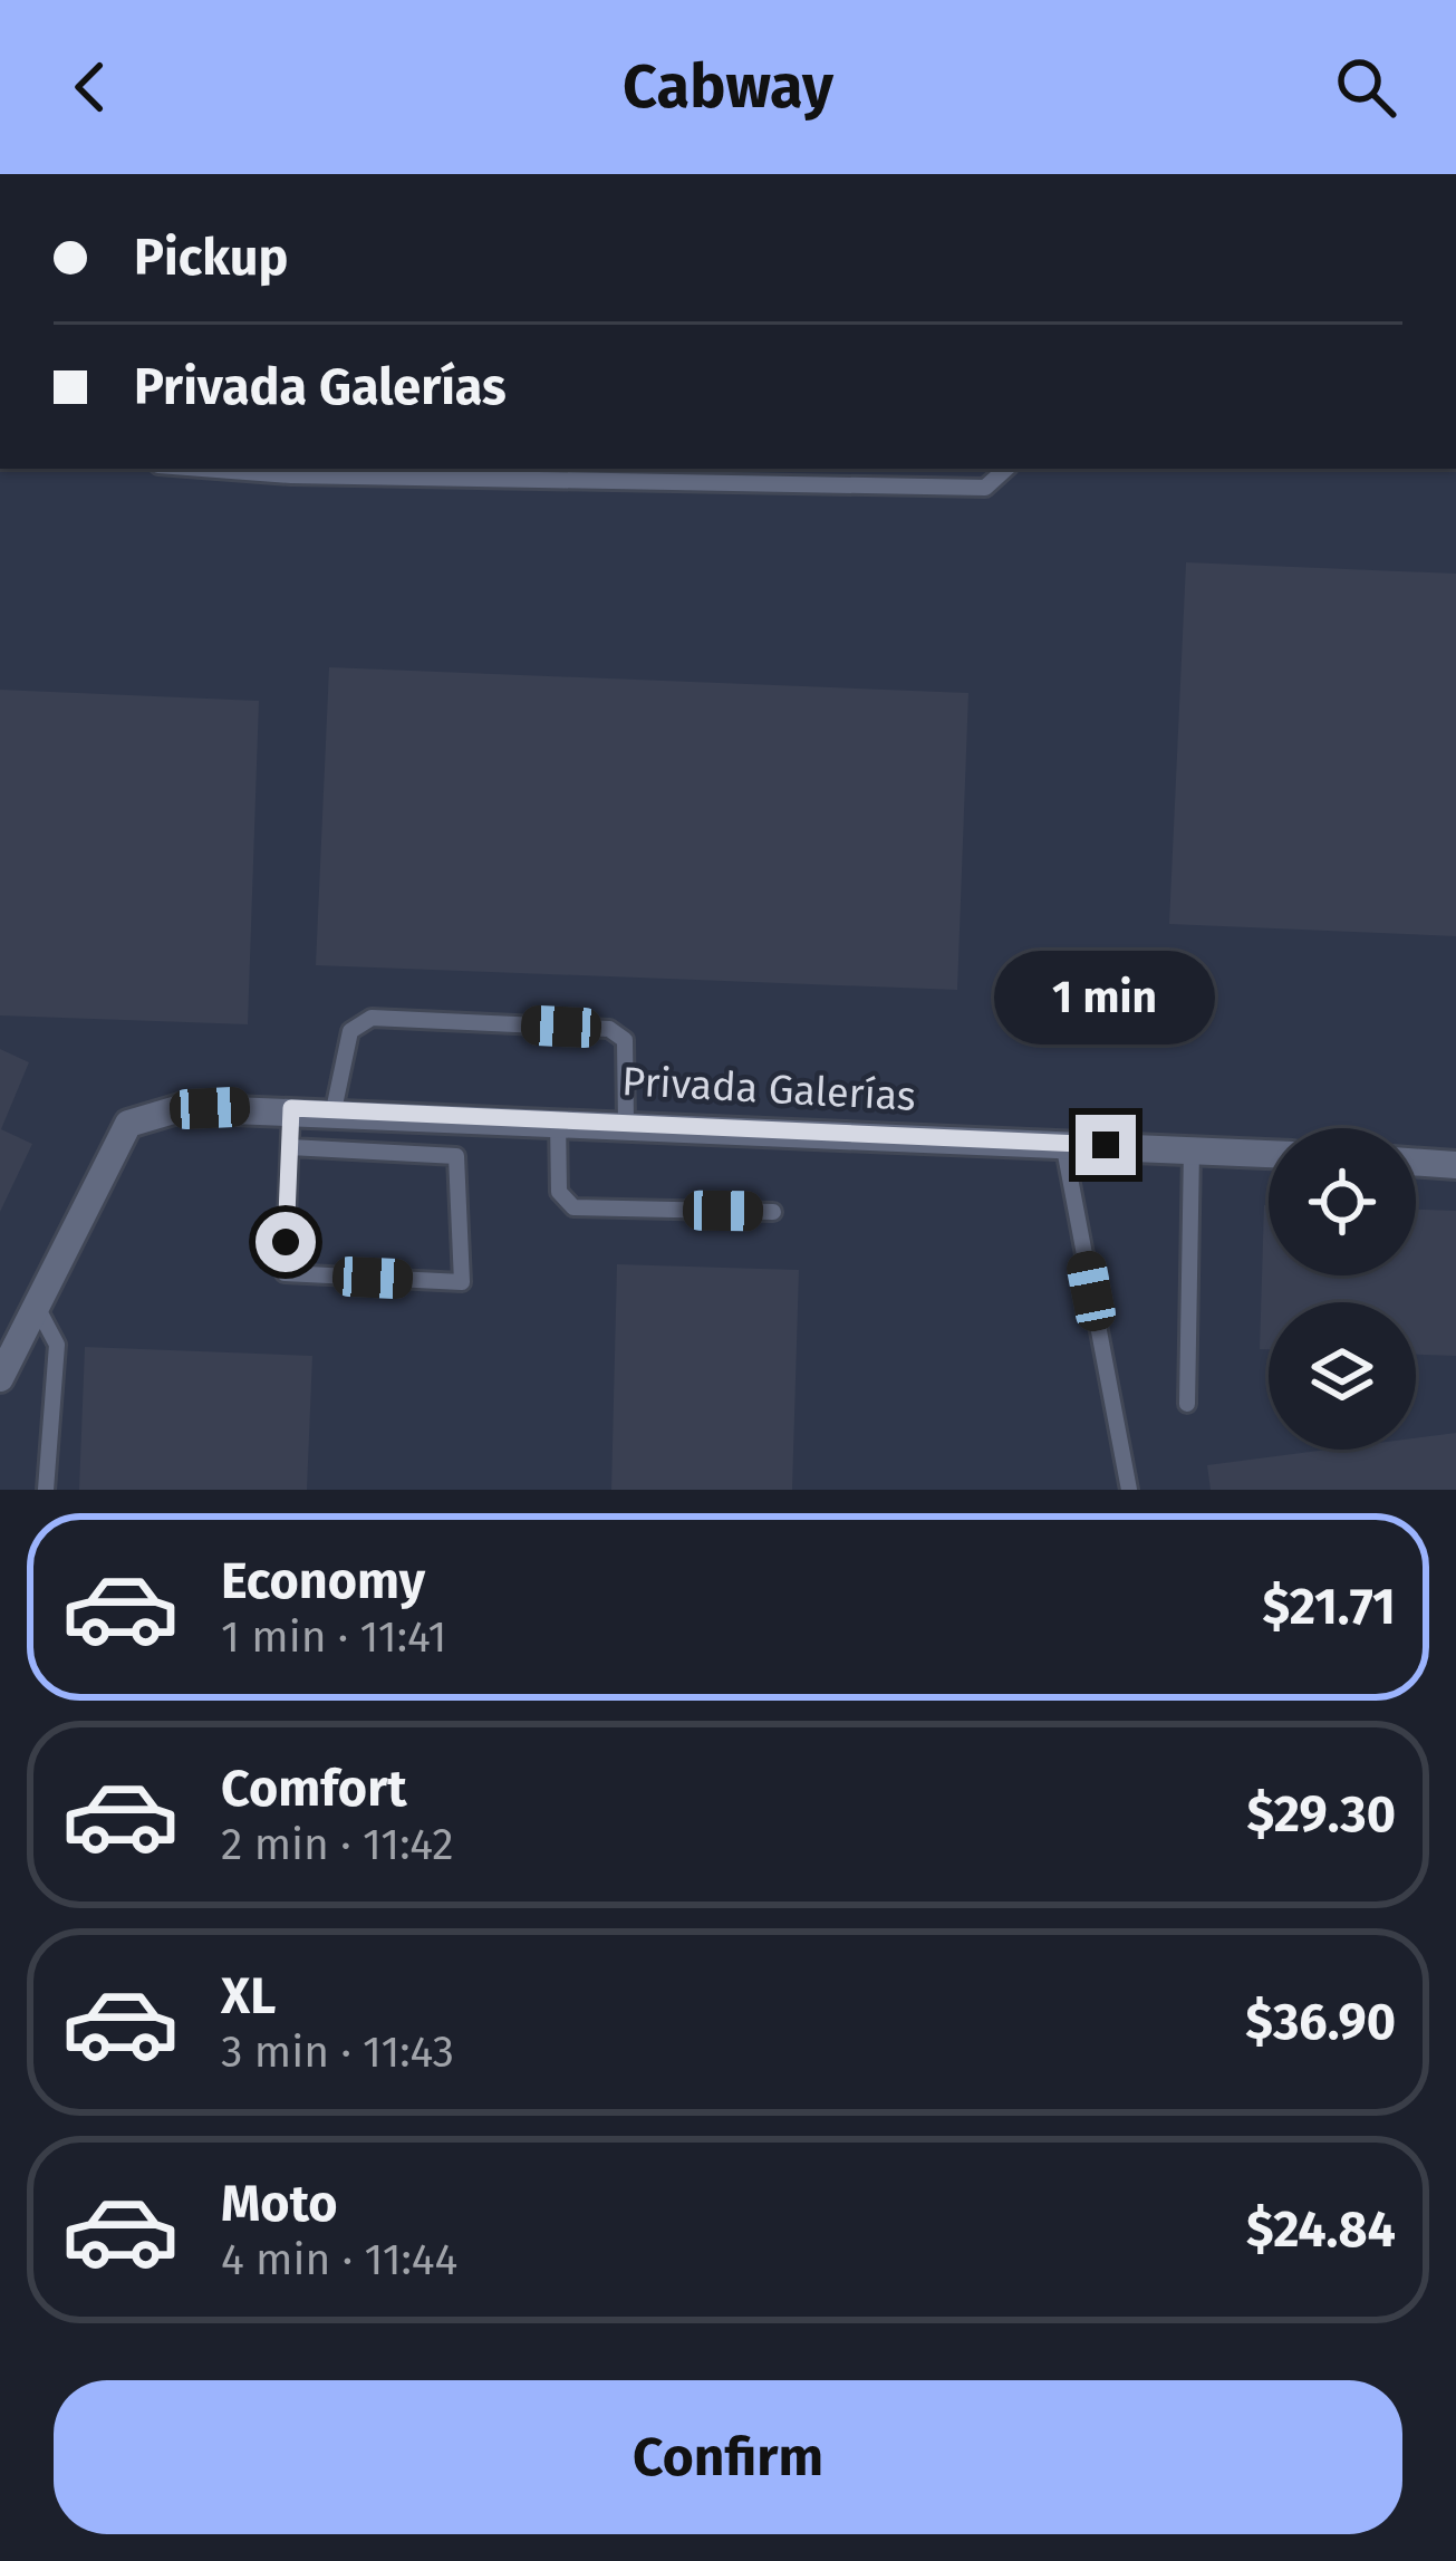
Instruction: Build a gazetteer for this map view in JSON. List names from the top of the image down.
{
  "streets": {
    "street": ["Privada Galerías"]
  },
  "page": {
    "header": "Cabway",
    "banner": ["Pickup", "Privada Galerías"],
    "bubble": "1 min",
    "list": [
      {
        "name": "Economy",
        "note": "1 min · 11:41",
        "value": "$21.71"
      },
      {
        "name": "Comfort",
        "note": "2 min · 11:42",
        "value": "$29.30"
      },
      {
        "name": "XL",
        "note": "3 min · 11:43",
        "value": "$36.90"
      },
      {
        "name": "Moto",
        "note": "4 min · 11:44",
        "value": "$24.84"
      }
    ],
    "buttons": "Confirm"
  }
}
